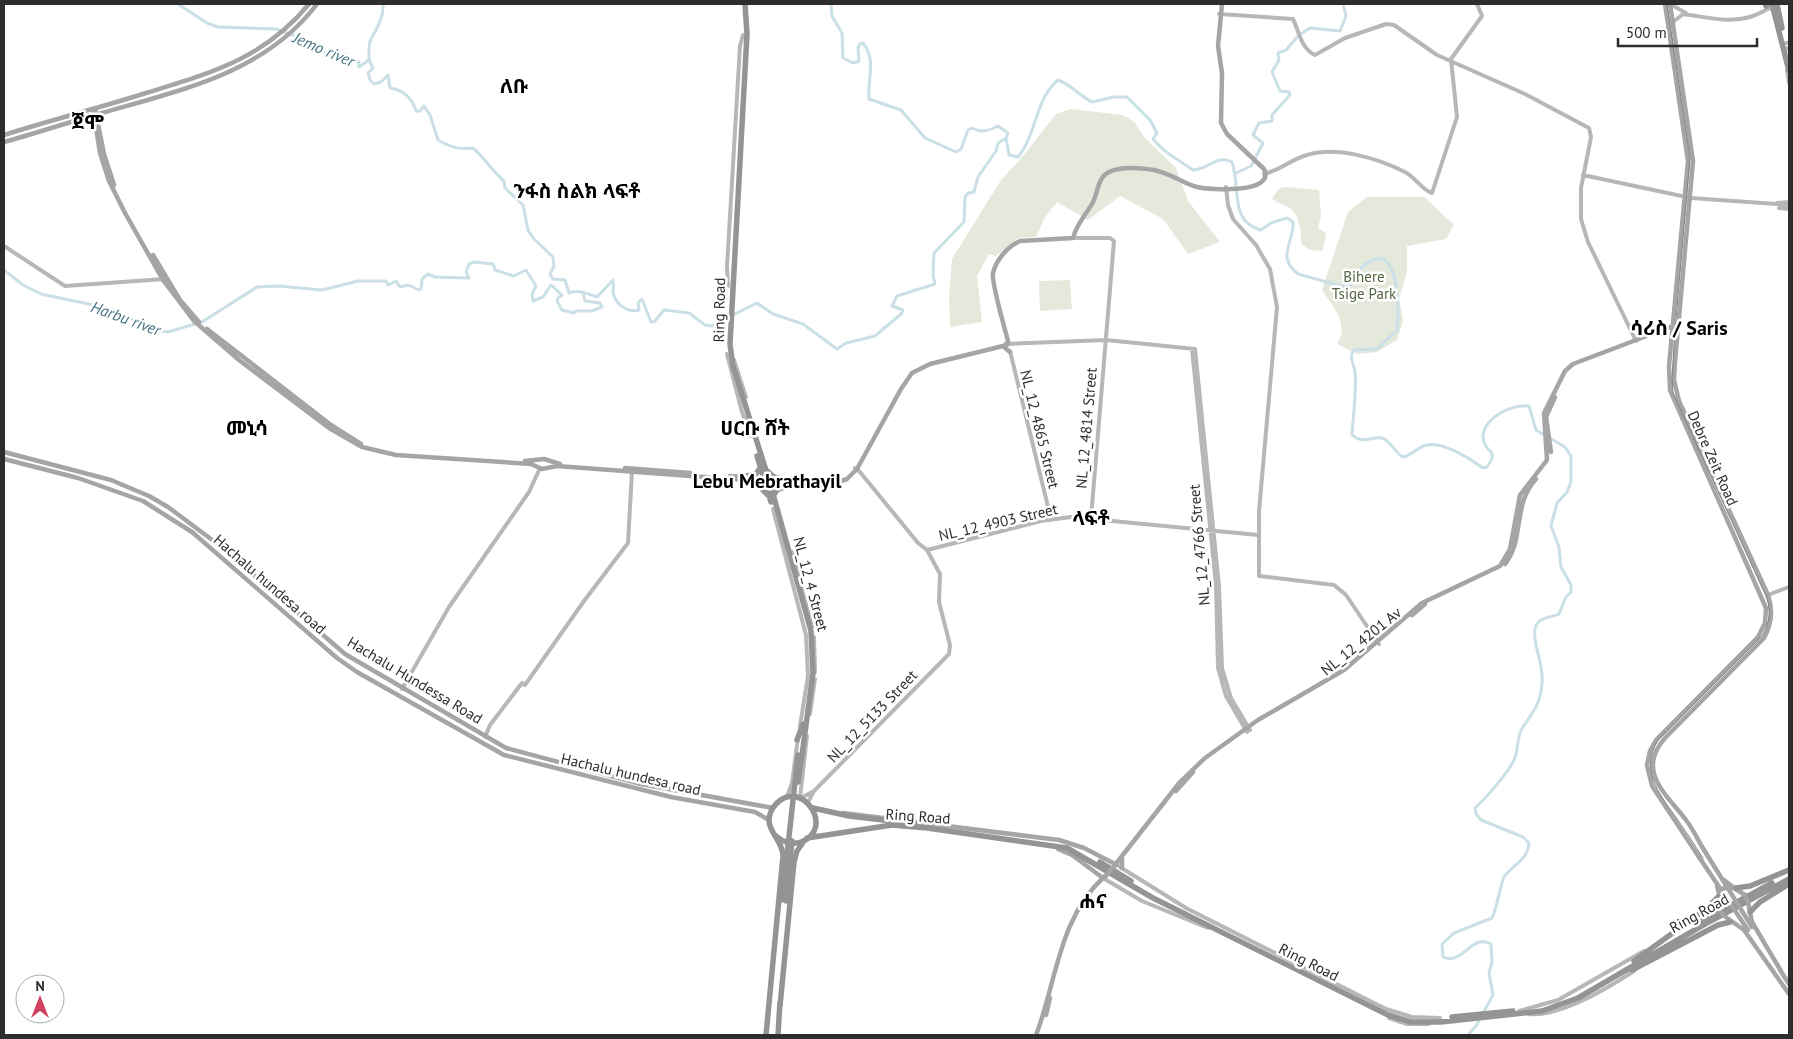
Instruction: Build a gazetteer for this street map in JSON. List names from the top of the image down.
{
  "streets": {
    "highway": ["Ring Road"],
    "main road": [
      "Debre Zeit Road",
      "Hachalu hundesa road",
      "NL_12_4201 Av",
      "Hachalu Hundessa Road"
    ],
    "street": [
      "NL_12_4814 Street",
      "NL_12_4865 Street",
      "NL_12_4903 Street",
      "NL_12_4766 Street",
      "NL_12_4 Street",
      "NL_12_5133 Street"
    ]
  },
  "crossings": [
    ["Ring Road", "Hachalu hundesa road"],
    ["Ring Road", "NL_12_4 Street"],
    ["Ring Road", "Hachalu Hundessa Road"],
    ["NL_12_4814 Street", "NL_12_4903 Street"],
    ["NL_12_4814 Street", "NL_12_4766 Street"],
    ["NL_12_4865 Street", "NL_12_4903 Street"],
    ["NL_12_4903 Street", "NL_12_4766 Street"],
    ["NL_12_4903 Street", "NL_12_5133 Street"],
    ["NL_12_4766 Street", "NL_12_4201 Av"],
    ["Hachalu hundesa road", "NL_12_4 Street"],
    ["Hachalu hundesa road", "Hachalu Hundessa Road"],
    ["NL_12_4 Street", "Hachalu Hundessa Road"]
  ],
  "districts": [
    "ለቡ",
    "ጀሞ",
    "ንፋስ ስልክ ላፍቶ",
    "ሳሪስ / Saris",
    "መኒሳ",
    "ሀርቡ ሸት",
    "Lebu Mebrathayil",
    "ላፍቶ",
    "ሐና"
  ],
  "water": ["Jemo river", "Harbu river"],
  "parks": ["Bihere Tsige Park"],
  "scale_bar": "500 m",
  "north": "top"
}
